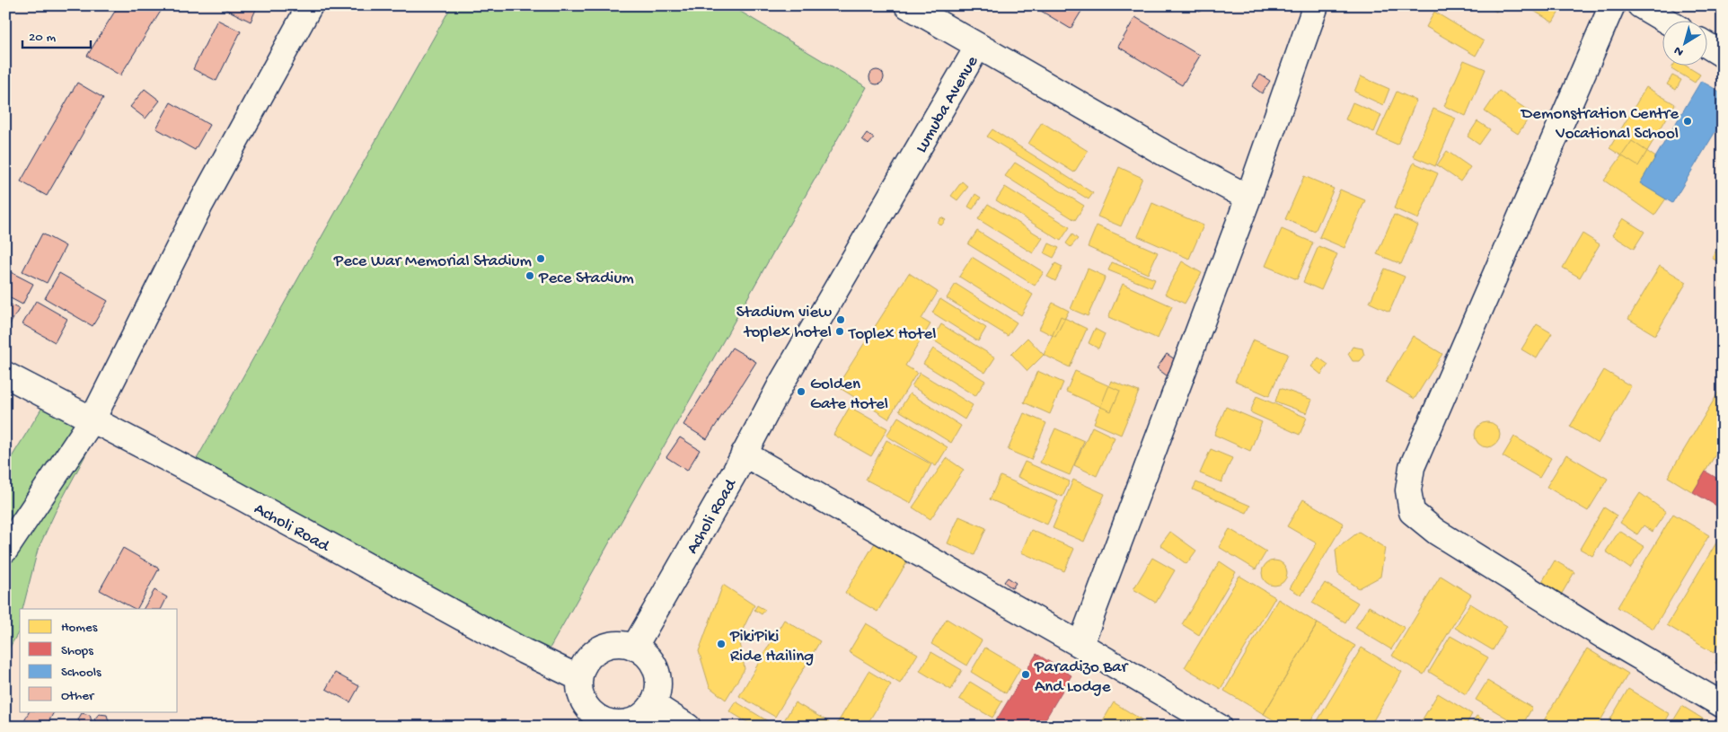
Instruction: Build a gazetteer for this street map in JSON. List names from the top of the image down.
{
  "streets": {
    "street": ["Lumuba Avenue", "Acholi Road"]
  },
  "crossings": [
    ["Lumuba Avenue", "Acholi Road"]
  ],
  "places": [
    "Demonstration Centre Vocational School",
    "Pece War Memorial Stadium",
    "Pece Stadium",
    "Stadium view toplex hotel",
    "Toplex Hotel",
    "Golden Gate Hotel",
    "PikiPiki Ride Hailing",
    "Paradizo Bar And Lodge"
  ],
  "legend": [
    "Homes",
    "Shops",
    "Schools",
    "Other"
  ],
  "scale_bar": "20 m",
  "north": "bottom left"
}
